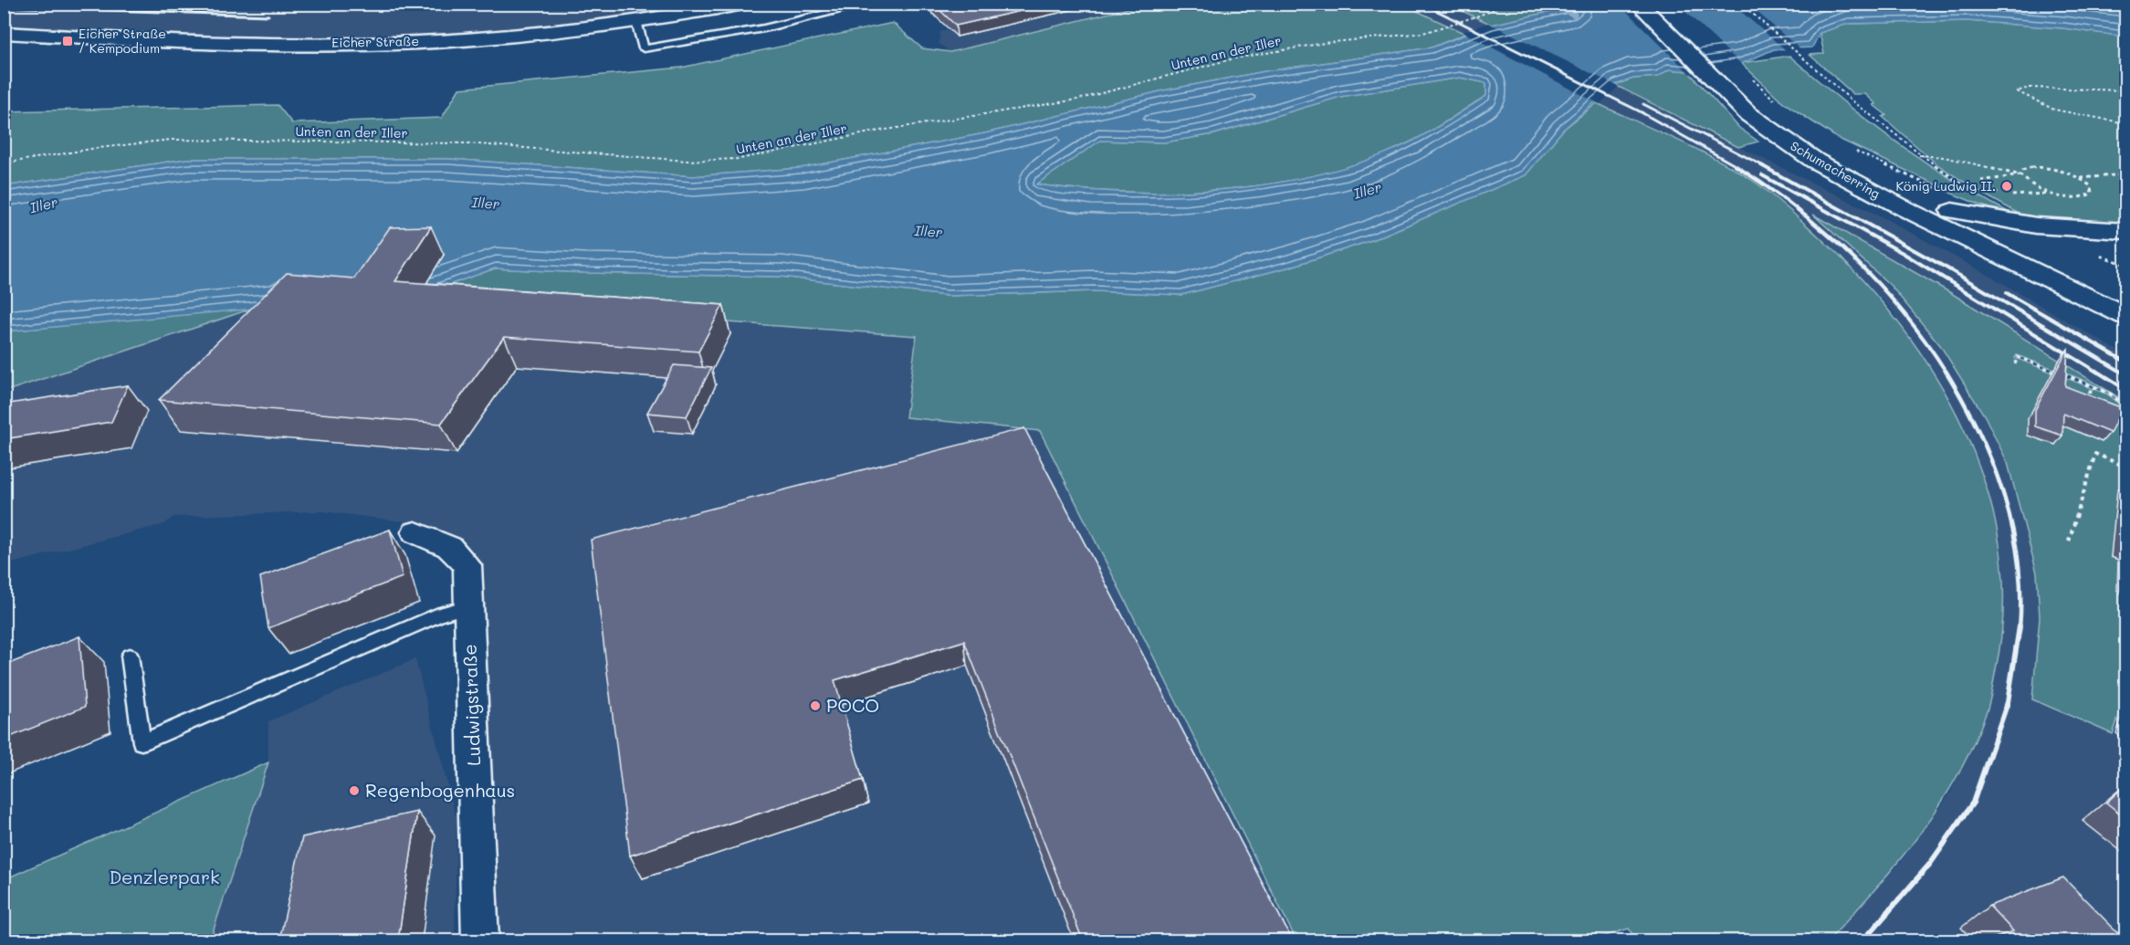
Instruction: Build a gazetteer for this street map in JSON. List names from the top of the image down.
{
  "streets": {
    "main road": ["Eicher Straße", "Schumacherring"],
    "street": ["Ludwigstraße"],
    "path": ["Unten an der Iller"]
  },
  "water": ["Iller"],
  "parks": ["Denzlerpark"],
  "places": {
    "transit": ["Eicher Straße / Kempodium"],
    "other": ["König Ludwig II.", "POCO", "Regenbogenhaus"]
  }
}
